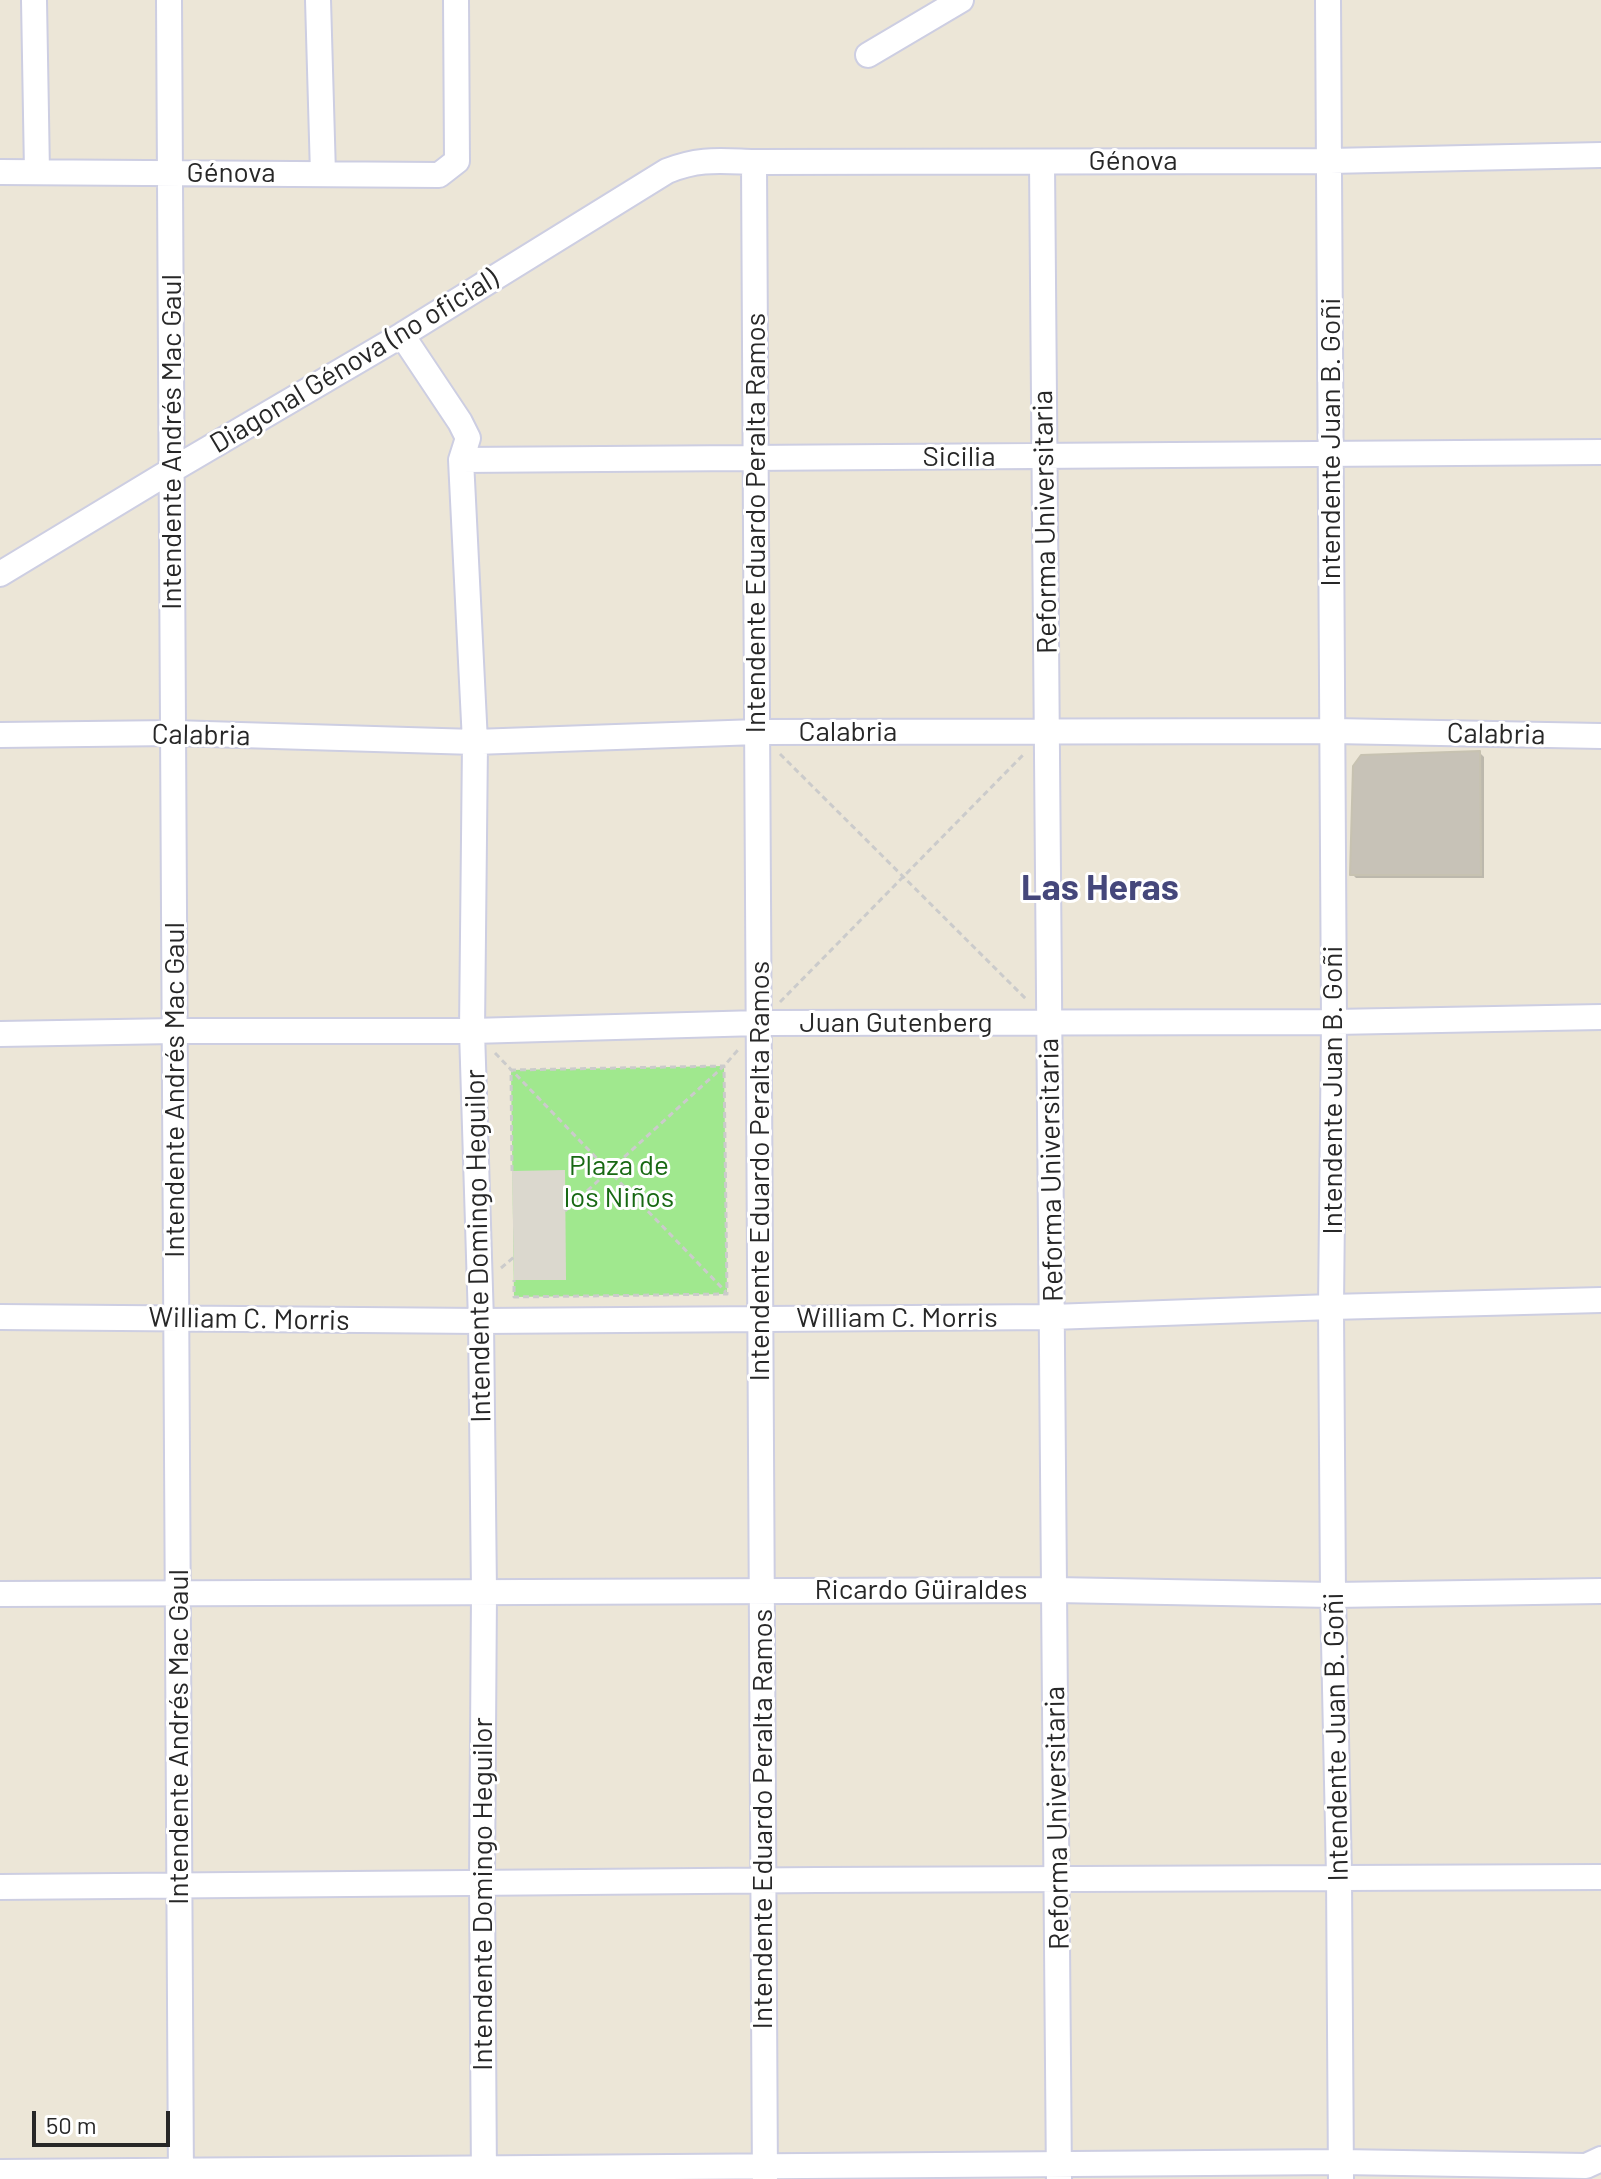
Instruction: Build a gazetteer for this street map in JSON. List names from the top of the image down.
{
  "streets": {
    "street": [
      "Génova",
      "Diagonal Génova (no oficial)",
      "Intendente Andrés Mac Gaul",
      "Intendente Juan B. Goñi",
      "Sicilia",
      "Reforma Universitaria",
      "Intendente Eduardo Peralta Ramos",
      "Calabria",
      "Juan Gutenberg",
      "Intendente Domingo Heguilor",
      "William C. Morris",
      "Ricardo Güiraldes"
    ]
  },
  "crossings": [
    ["Génova", "Diagonal Génova (no oficial)"],
    ["Génova", "Intendente Andrés Mac Gaul"],
    ["Génova", "Intendente Juan B. Goñi"],
    ["Génova", "Reforma Universitaria"],
    ["Génova", "Intendente Eduardo Peralta Ramos"],
    ["Diagonal Génova (no oficial)", "Intendente Andrés Mac Gaul"],
    ["Diagonal Génova (no oficial)", "Intendente Domingo Heguilor"],
    ["Intendente Andrés Mac Gaul", "Calabria"],
    ["Intendente Andrés Mac Gaul", "Juan Gutenberg"],
    ["Intendente Andrés Mac Gaul", "William C. Morris"],
    ["Intendente Andrés Mac Gaul", "Ricardo Güiraldes"],
    ["Intendente Juan B. Goñi", "Sicilia"],
    ["Intendente Juan B. Goñi", "Calabria"],
    ["Intendente Juan B. Goñi", "Juan Gutenberg"],
    ["Intendente Juan B. Goñi", "William C. Morris"],
    ["Intendente Juan B. Goñi", "Ricardo Güiraldes"],
    ["Sicilia", "Reforma Universitaria"],
    ["Sicilia", "Intendente Eduardo Peralta Ramos"],
    ["Sicilia", "Intendente Domingo Heguilor"],
    ["Reforma Universitaria", "Calabria"],
    ["Reforma Universitaria", "Juan Gutenberg"],
    ["Reforma Universitaria", "William C. Morris"],
    ["Reforma Universitaria", "Ricardo Güiraldes"],
    ["Intendente Eduardo Peralta Ramos", "Calabria"],
    ["Intendente Eduardo Peralta Ramos", "Juan Gutenberg"],
    ["Intendente Eduardo Peralta Ramos", "William C. Morris"],
    ["Intendente Eduardo Peralta Ramos", "Ricardo Güiraldes"],
    ["Calabria", "Intendente Domingo Heguilor"],
    ["Juan Gutenberg", "Intendente Domingo Heguilor"],
    ["Intendente Domingo Heguilor", "William C. Morris"],
    ["Intendente Domingo Heguilor", "Ricardo Güiraldes"]
  ],
  "districts": ["Las Heras"],
  "parks": ["Plaza de los Niños"],
  "scale_bar": "50 m"
}
